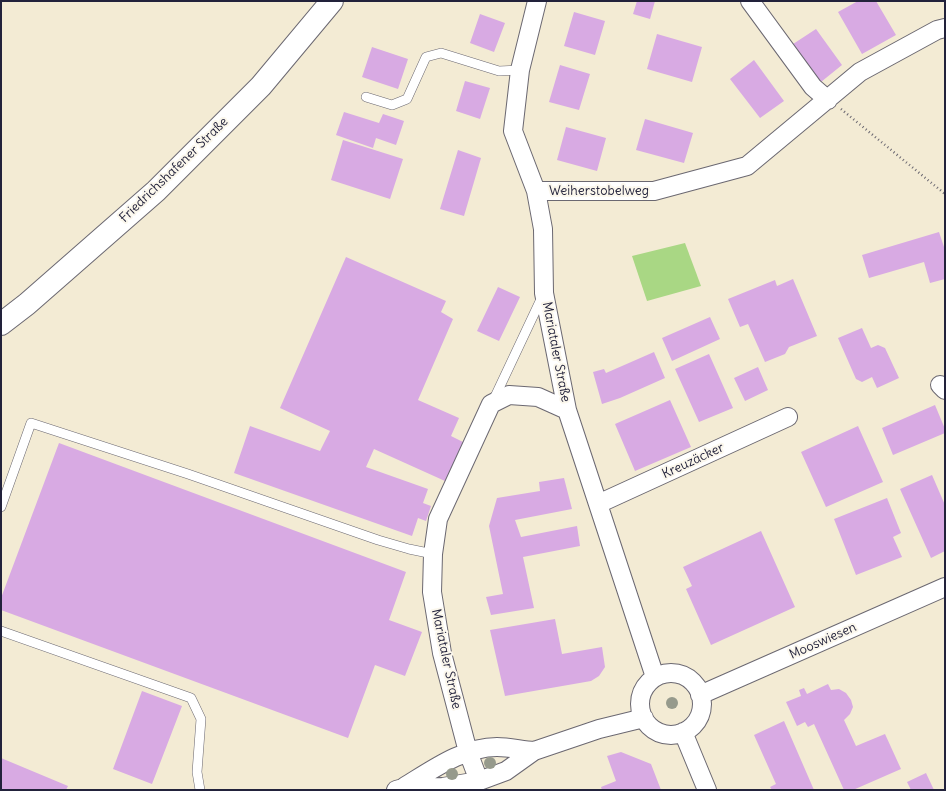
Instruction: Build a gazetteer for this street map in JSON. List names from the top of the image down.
{
  "streets": {
    "main road": ["Friedrichshafener Straße"],
    "street": [
      "Weiherstobelweg",
      "Mariataler Straße",
      "Kreuzäcker",
      "Mooswiesen"
    ]
  },
  "crossings": [
    ["Weiherstobelweg", "Mariataler Straße"]
  ]
}
